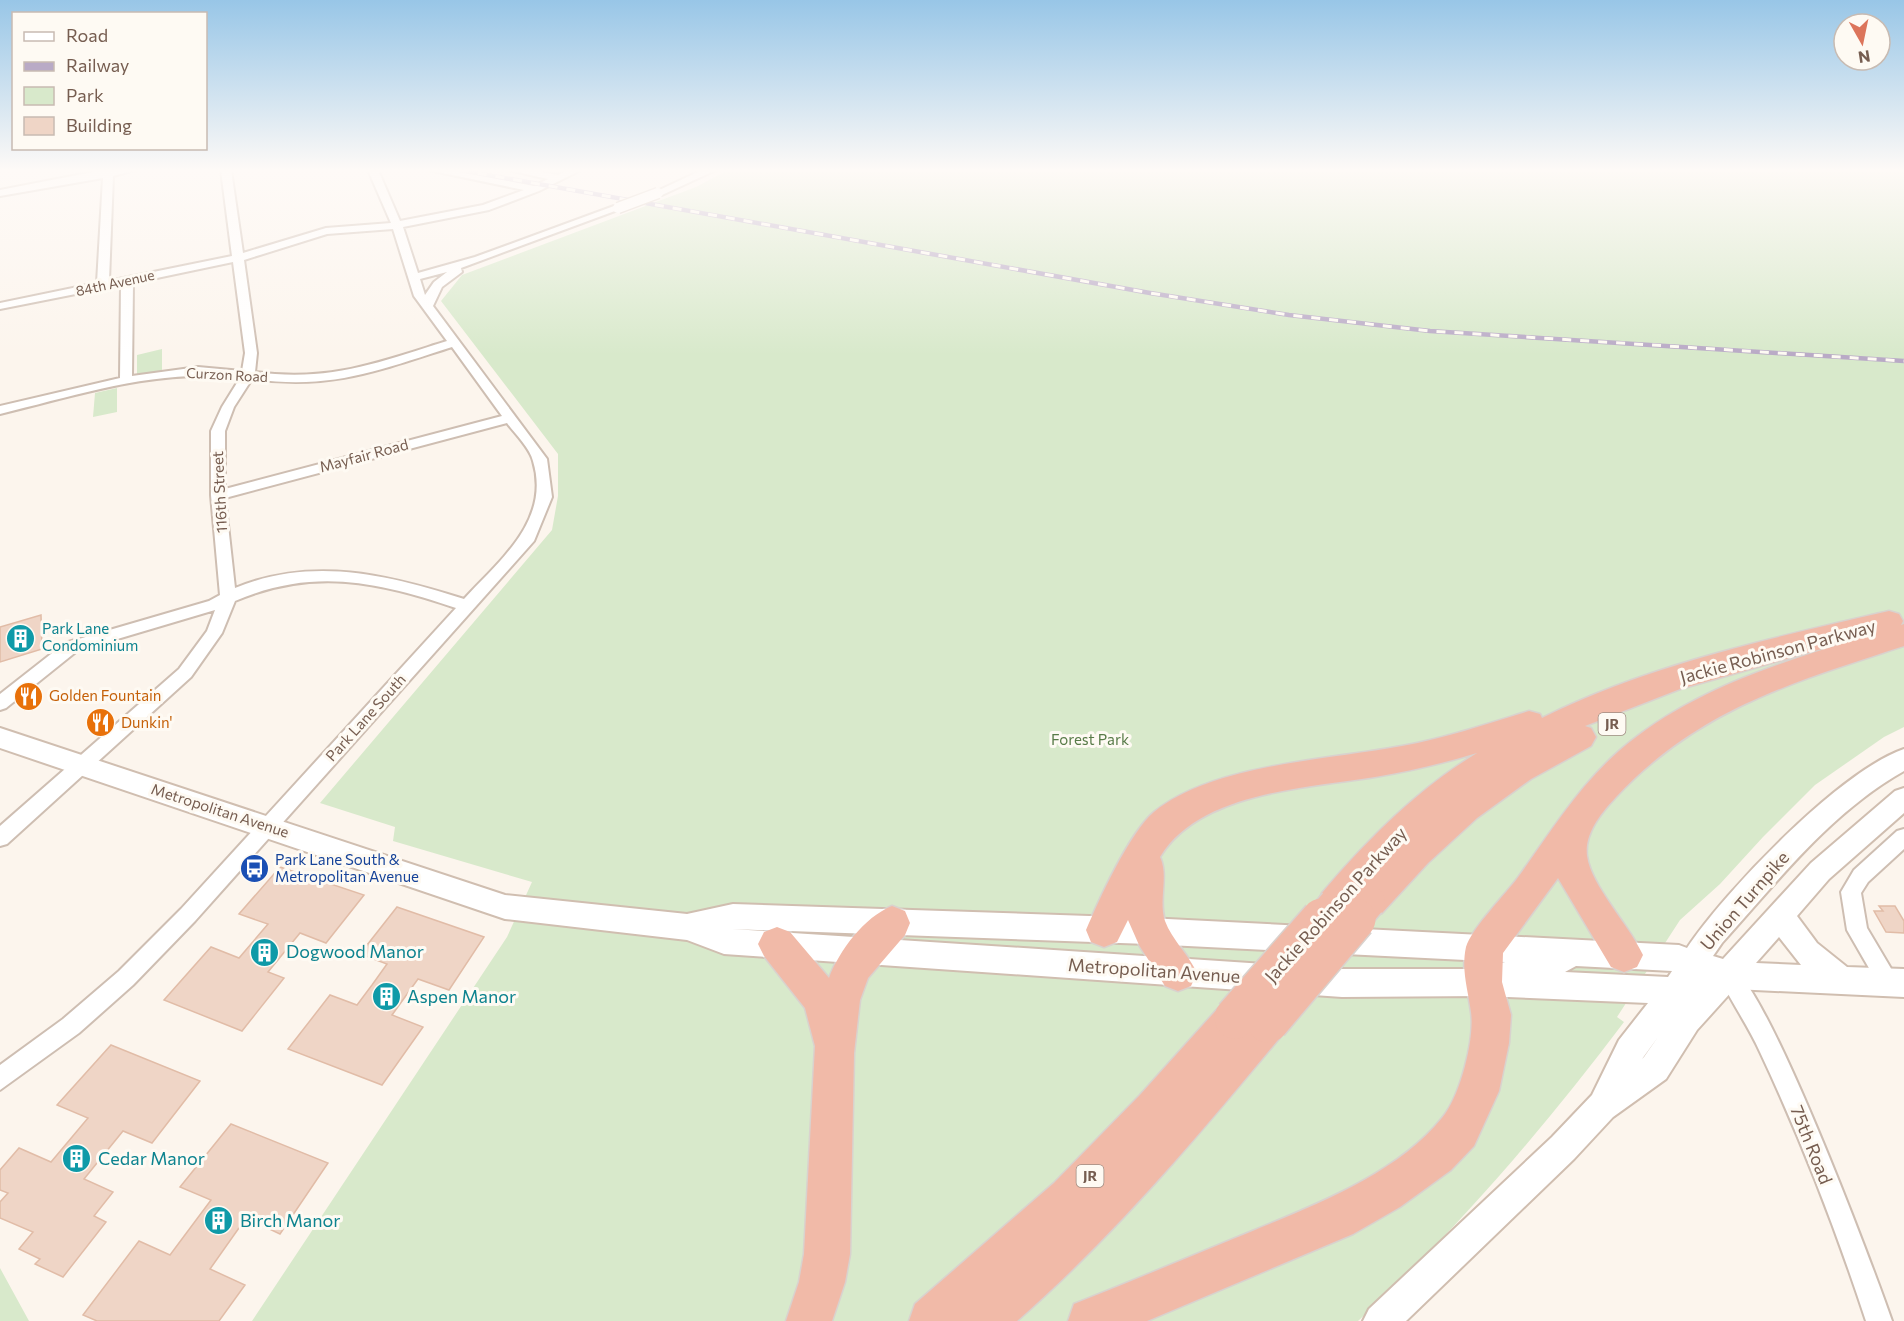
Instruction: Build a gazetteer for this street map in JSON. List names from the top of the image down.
{
  "streets": {
    "highway": ["Jackie Robinson Parkway", "JR"],
    "main road": ["Metropolitan Avenue", "Union Turnpike"],
    "street": [
      "84th Avenue",
      "Curzon Road",
      "Mayfair Road",
      "116th Street",
      "Park Lane South",
      "75th Road"
    ]
  },
  "crossings": [
    ["84th Avenue", "116th Street"],
    ["Curzon Road", "116th Street"],
    ["Curzon Road", "Park Lane South"],
    ["Mayfair Road", "116th Street"],
    ["Mayfair Road", "Park Lane South"],
    ["116th Street", "Metropolitan Avenue"],
    ["Park Lane South", "Metropolitan Avenue"],
    ["Metropolitan Avenue", "Union Turnpike"],
    ["Metropolitan Avenue", "75th Road"],
    ["Union Turnpike", "75th Road"]
  ],
  "parks": ["Forest Park"],
  "places": {
    "building": [
      "Park Lane Condominium",
      "Dogwood Manor",
      "Aspen Manor",
      "Cedar Manor",
      "Birch Manor"
    ],
    "restaurant": ["Golden Fountain", "Dunkin'"],
    "bus stop": ["Park Lane South & Metropolitan Avenue"]
  },
  "legend": [
    "Road",
    "Railway",
    "Park",
    "Building"
  ],
  "north": "bottom"
}
